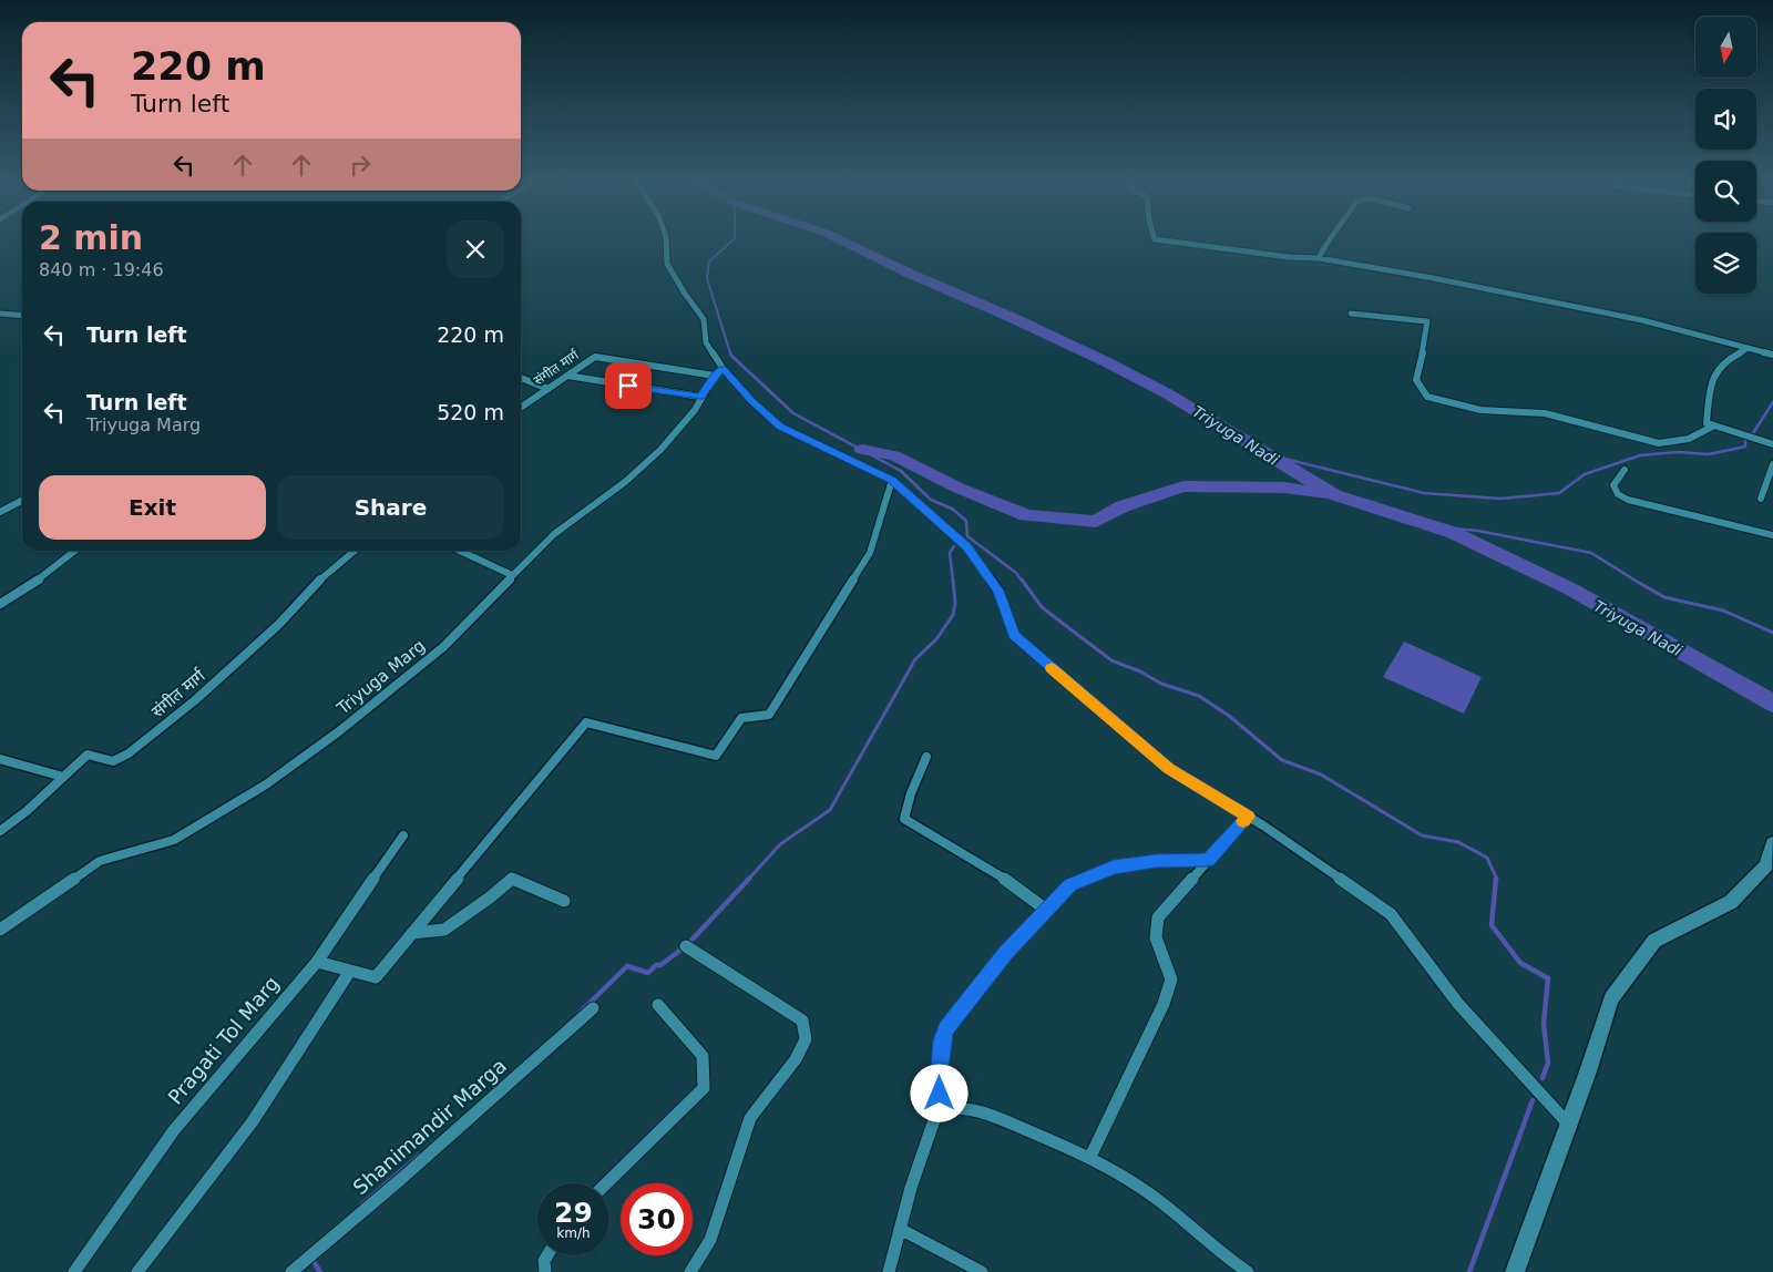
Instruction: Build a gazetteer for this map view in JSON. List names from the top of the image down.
{
  "streets": {
    "street": [
      "संगीत मार्ग",
      "Triyuga Marg",
      "Pragati Tol Marg",
      "Shanimandir Marga"
    ]
  },
  "crossings": [
    ["संगीत मार्ग", "Triyuga Marg"]
  ],
  "water": ["Triyuga Nadi"],
  "north": "bottom",
  "page": {
    "turn": ["220 m", "Turn left"],
    "heading": ["2 min", "840 m · 19:46"],
    "list": [
      {
        "name": "Turn left",
        "value": "220 m"
      },
      {
        "name": "Turn left",
        "note": "Triyuga Marg",
        "value": "520 m"
      }
    ],
    "buttons": ["Exit", "Share"],
    "speed": "29 km/h",
    "limit": "30"
  }
}
